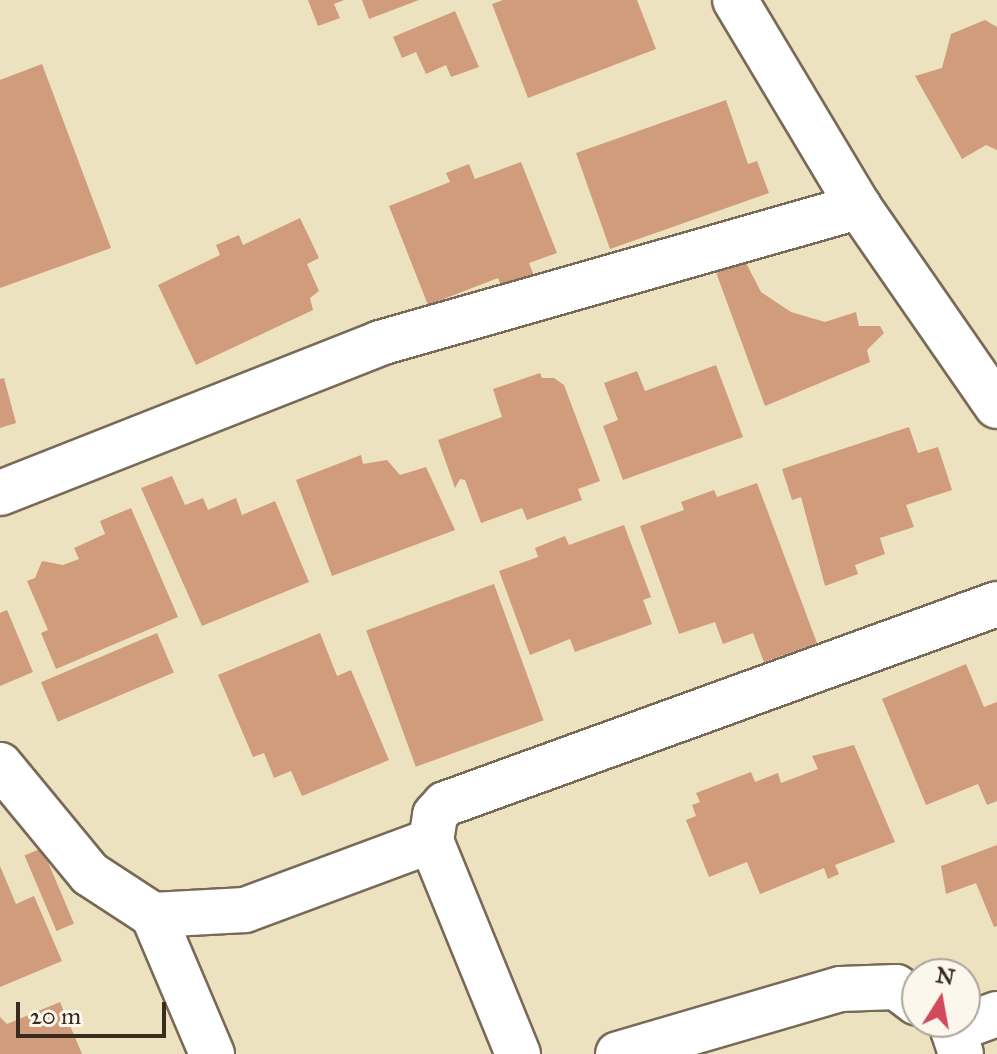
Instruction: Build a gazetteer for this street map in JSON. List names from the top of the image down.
{
  "scale_bar": "20 m",
  "north": "top"
}
